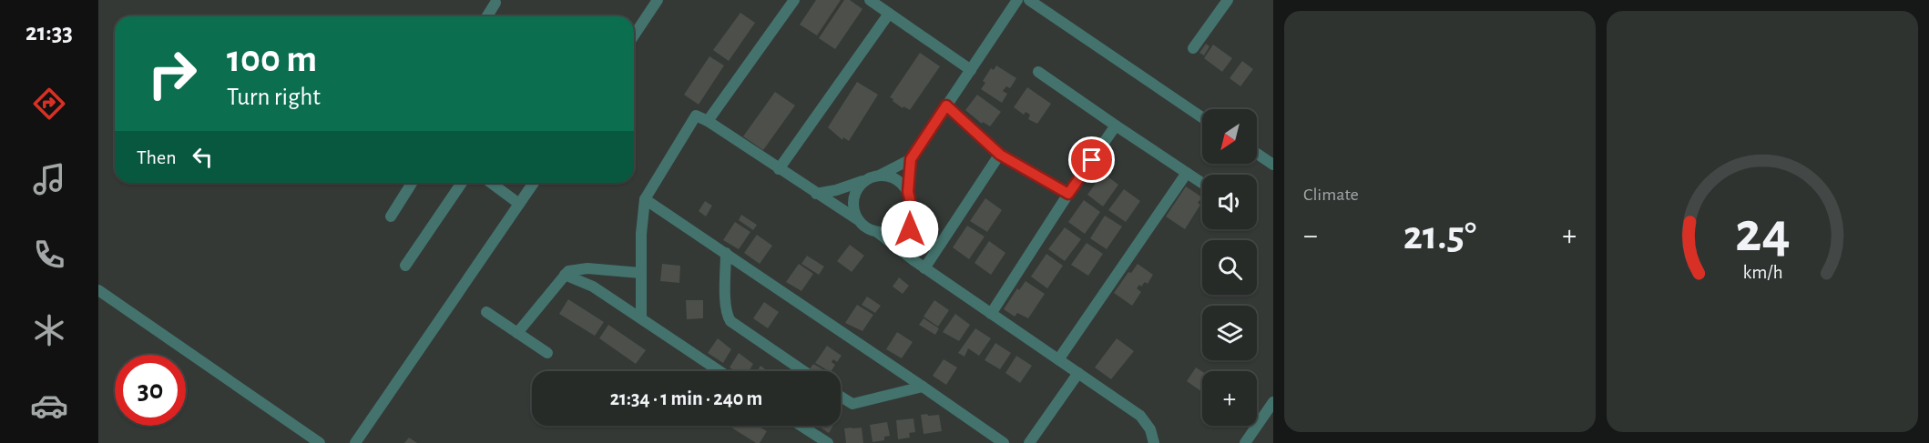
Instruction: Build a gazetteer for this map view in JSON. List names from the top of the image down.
{
  "north": "bottom left",
  "page": {
    "tabs": "21:33",
    "tile": "Climate",
    "turn": ["100 m", "Turn right"],
    "map_buttons": "+",
    "then": "Then",
    "heat": ["−", "21.5°", "+"],
    "limit": "30",
    "trip": "21:34 · 1 min · 240 m",
    "gauge": ["24", "km/h"]
  }
}
